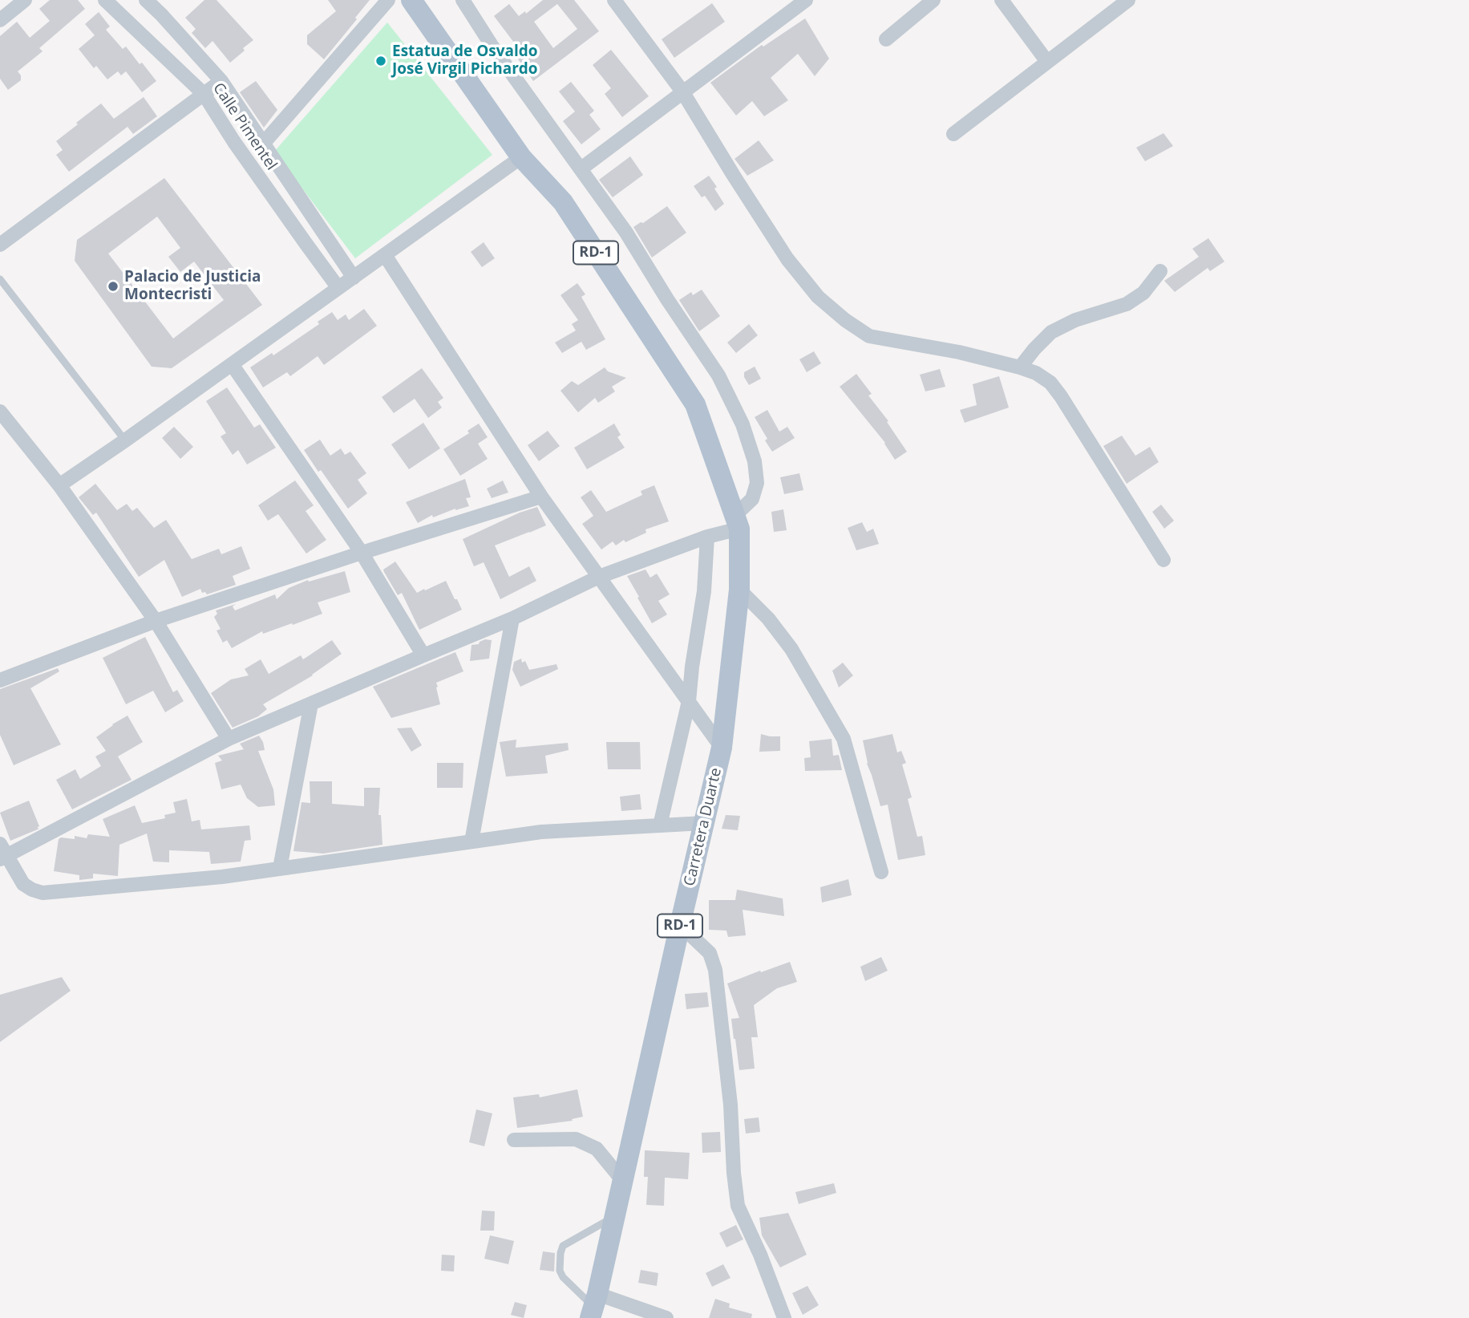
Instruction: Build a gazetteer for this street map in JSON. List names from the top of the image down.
{
  "streets": {
    "main road": ["RD-1", "Carretera Duarte"],
    "street": ["Calle Pimentel"]
  },
  "crossings": [
    ["RD-1", "Carretera Duarte"]
  ],
  "places": ["Estatua de Osvaldo José Virgil Pichardo", "Palacio de Justicia Montecristi"]
}
